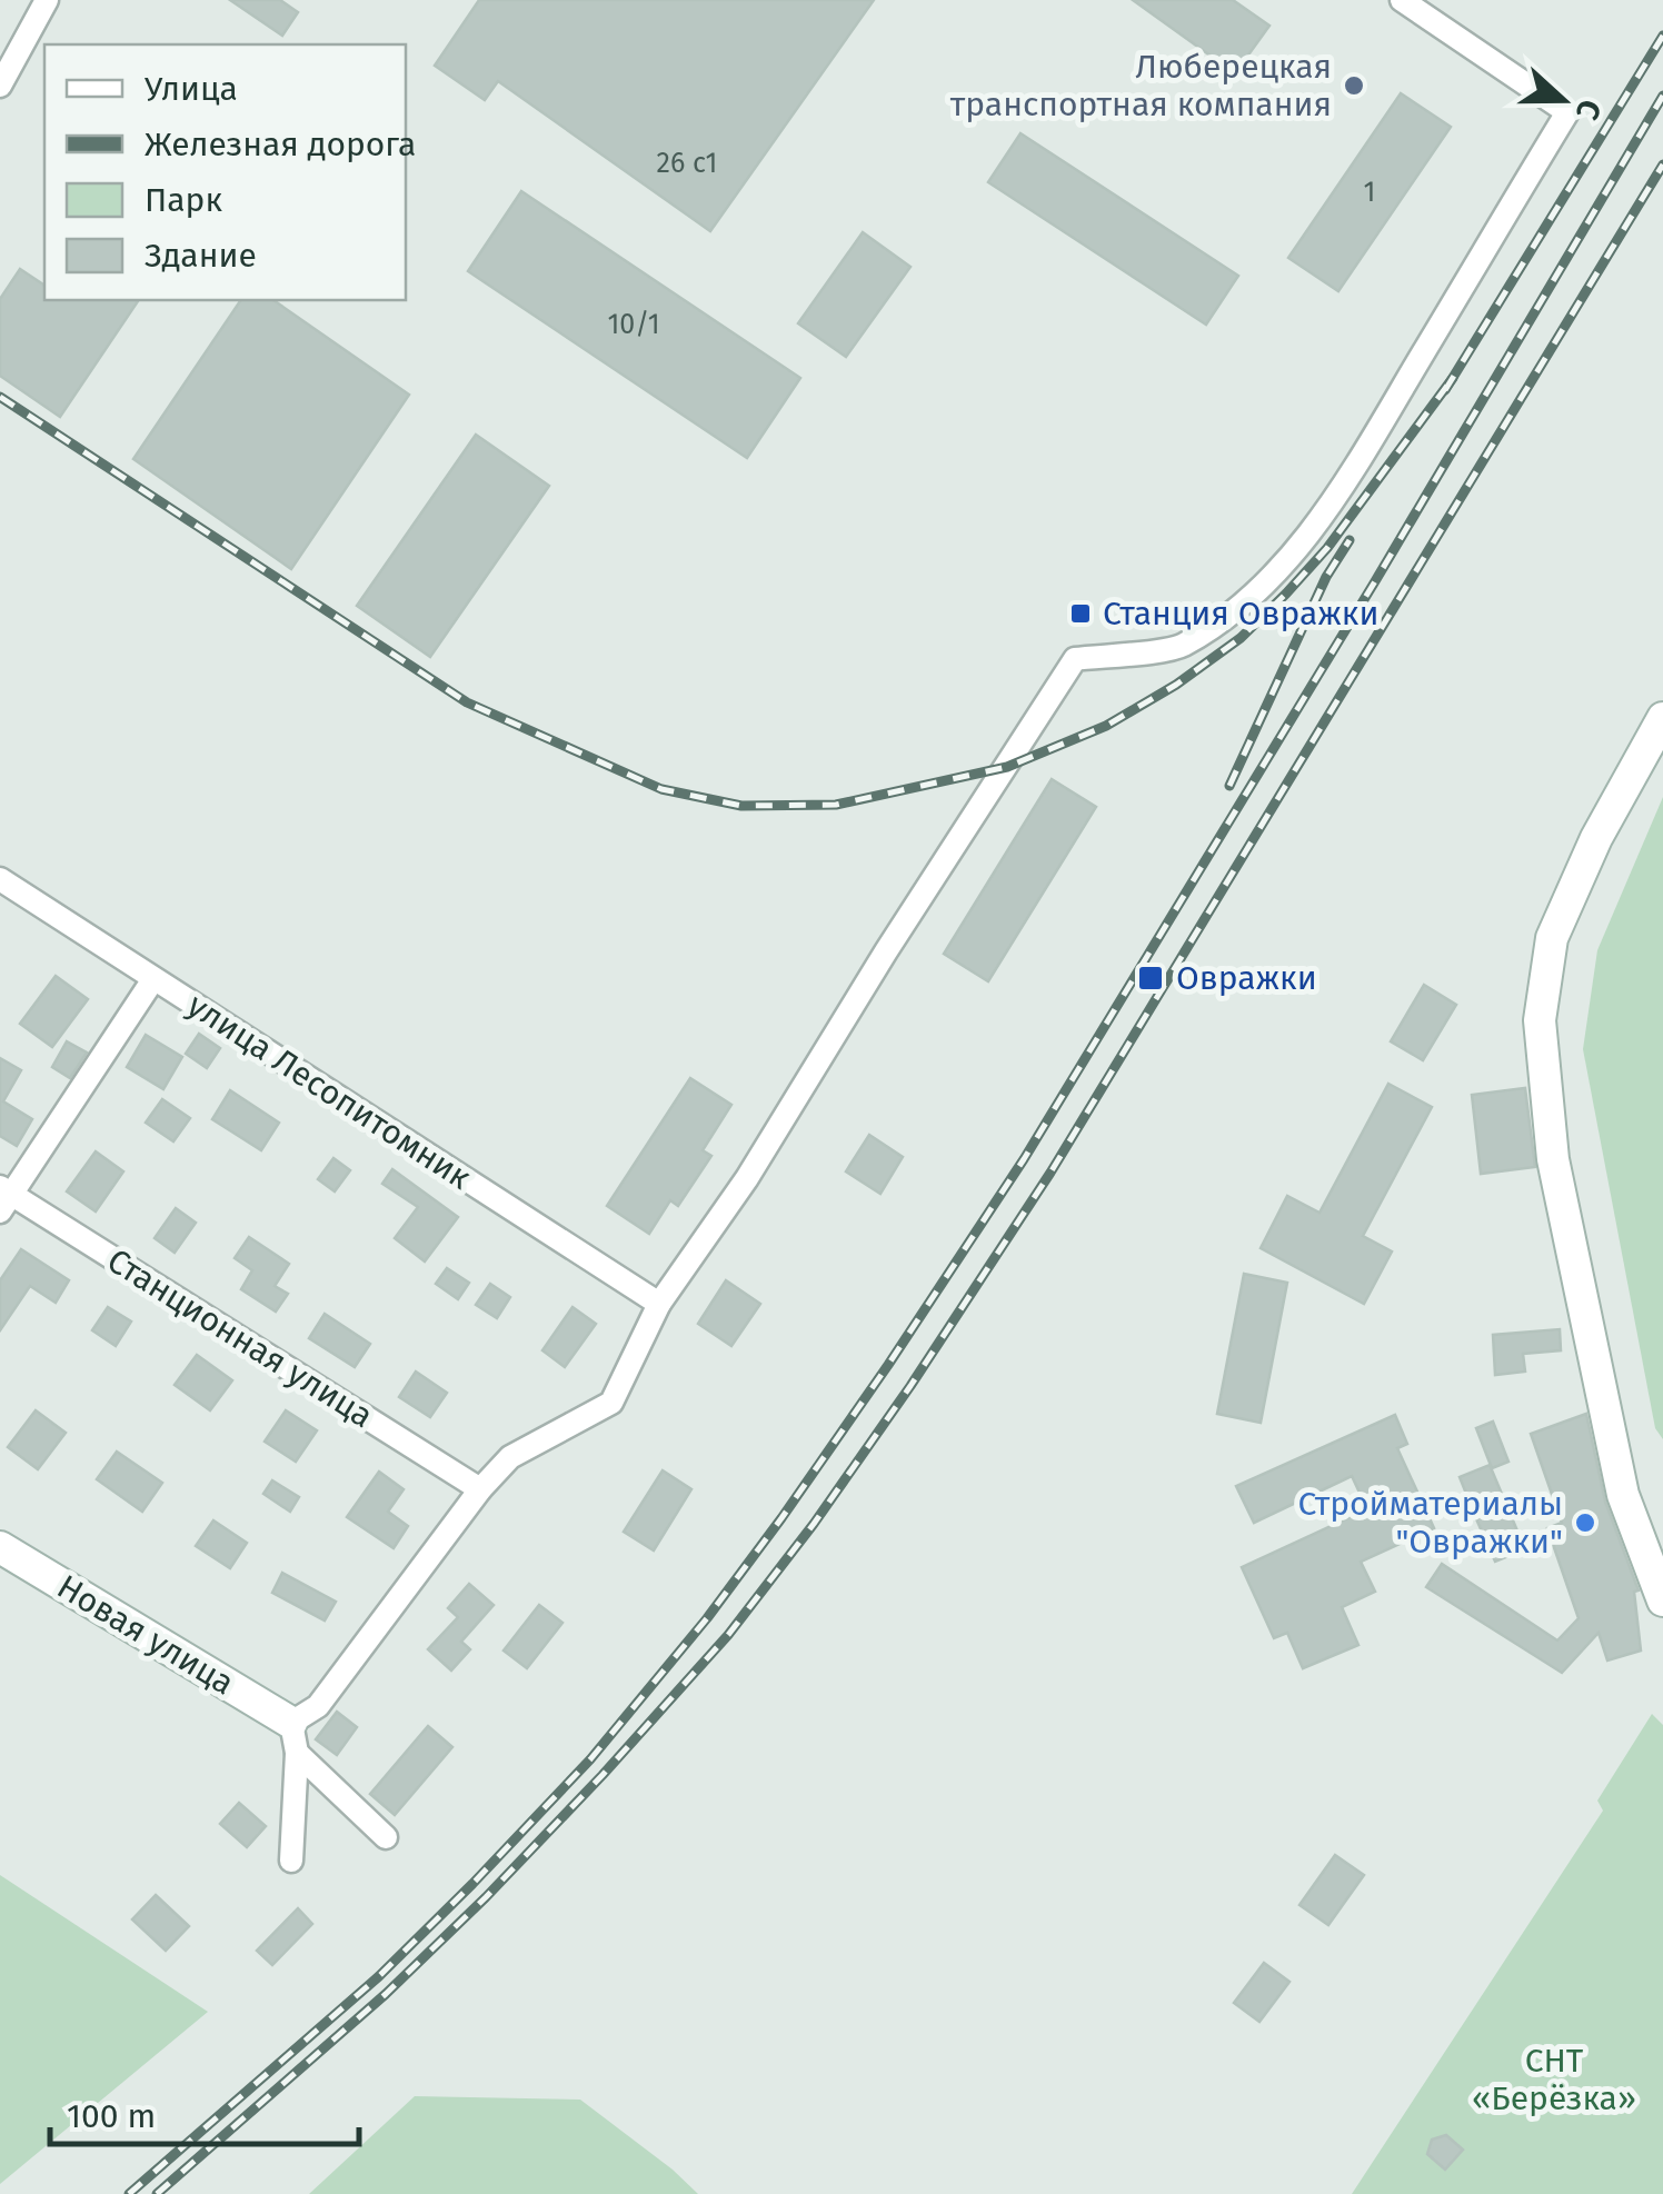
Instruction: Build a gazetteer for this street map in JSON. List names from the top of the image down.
{
  "streets": {
    "main road": ["Новая улица"],
    "street": ["улица Лесопитомник", "Станционная улица"]
  },
  "parks": ["СНТ «Берёзка»"],
  "places": {
    "other": ["Люберецкая транспортная компания", "Стройматериалы \"Овражки\""],
    "transit": ["Станция Овражки", "Овражки"]
  },
  "house_numbers": ["26 с1", "1", "10/1"],
  "legend": [
    "Улица",
    "Железная дорога",
    "Парк",
    "Здание"
  ],
  "scale_bar": "100 m",
  "north": "right"
}
